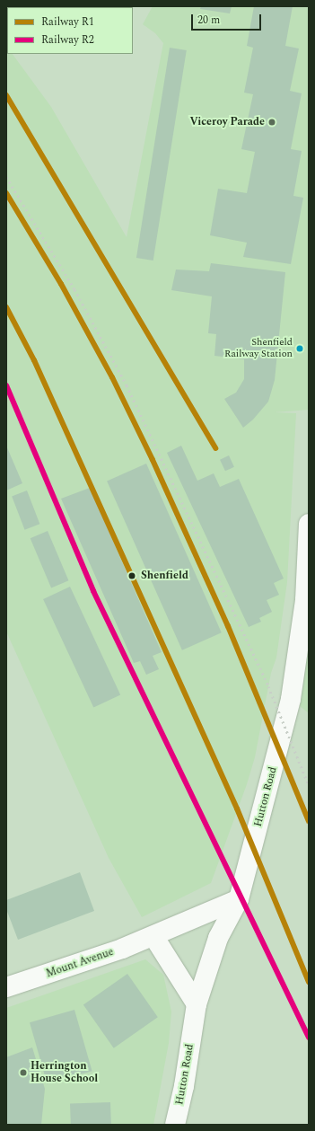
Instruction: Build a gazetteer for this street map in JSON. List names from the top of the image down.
{
  "streets": {
    "main road": ["Hutton Road", "Mount Avenue"]
  },
  "crossings": [
    ["Hutton Road", "Mount Avenue"]
  ],
  "places": [
    "Viceroy Parade",
    "Shenfield Railway Station",
    "Shenfield",
    "Herrington House School"
  ],
  "lines": ["rail line R1", "rail line R2"],
  "legend": ["Railway R1", "Railway R2"],
  "scale_bar": "20 m"
}
